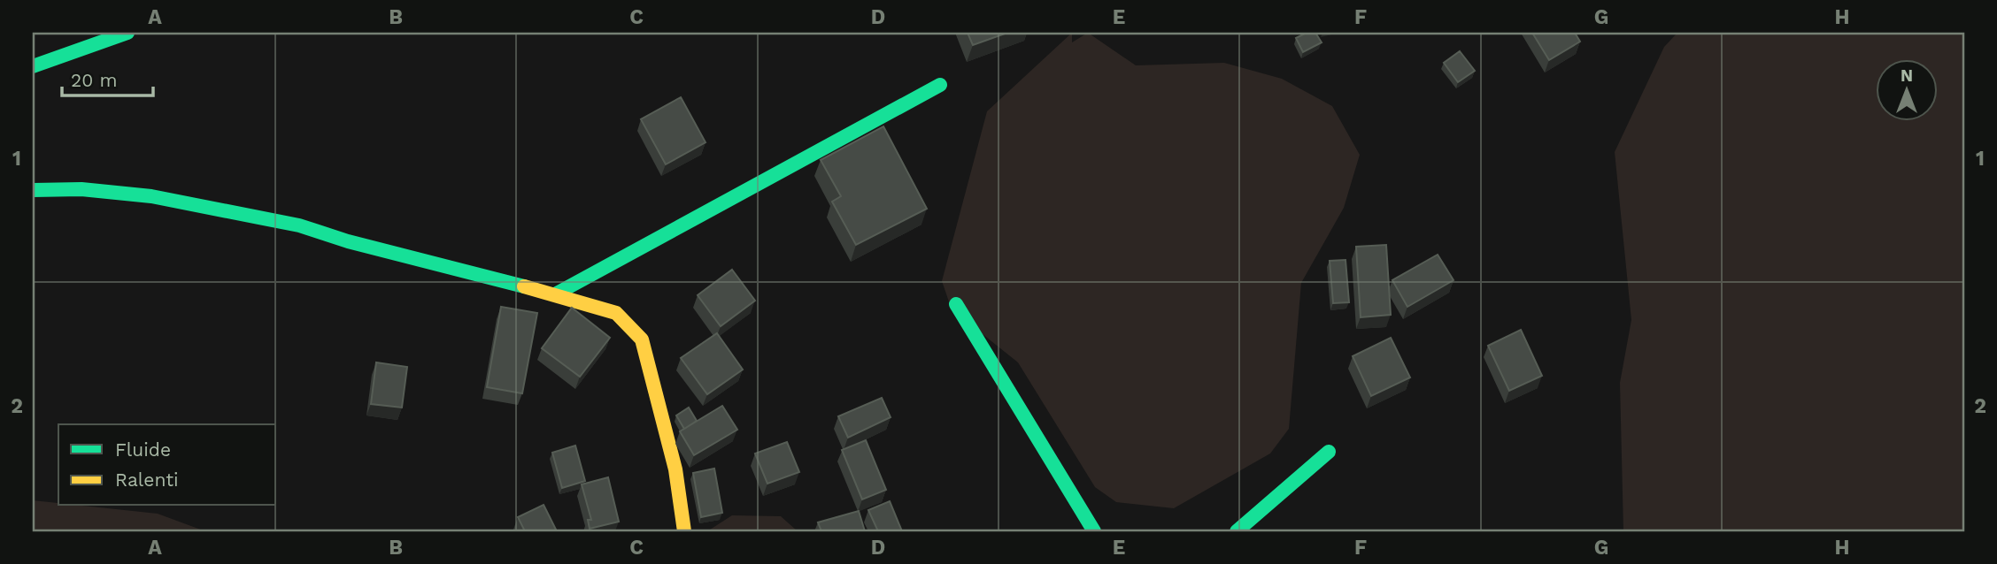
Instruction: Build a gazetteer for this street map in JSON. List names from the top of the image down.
{
  "legend": ["Fluide", "Ralenti"],
  "scale_bar": "20 m",
  "north": "top",
  "grid": {
    "columns": [
      "A",
      "B",
      "C",
      "D",
      "E",
      "F",
      "G",
      "H"
    ],
    "rows": ["1", "2"]
  }
}
